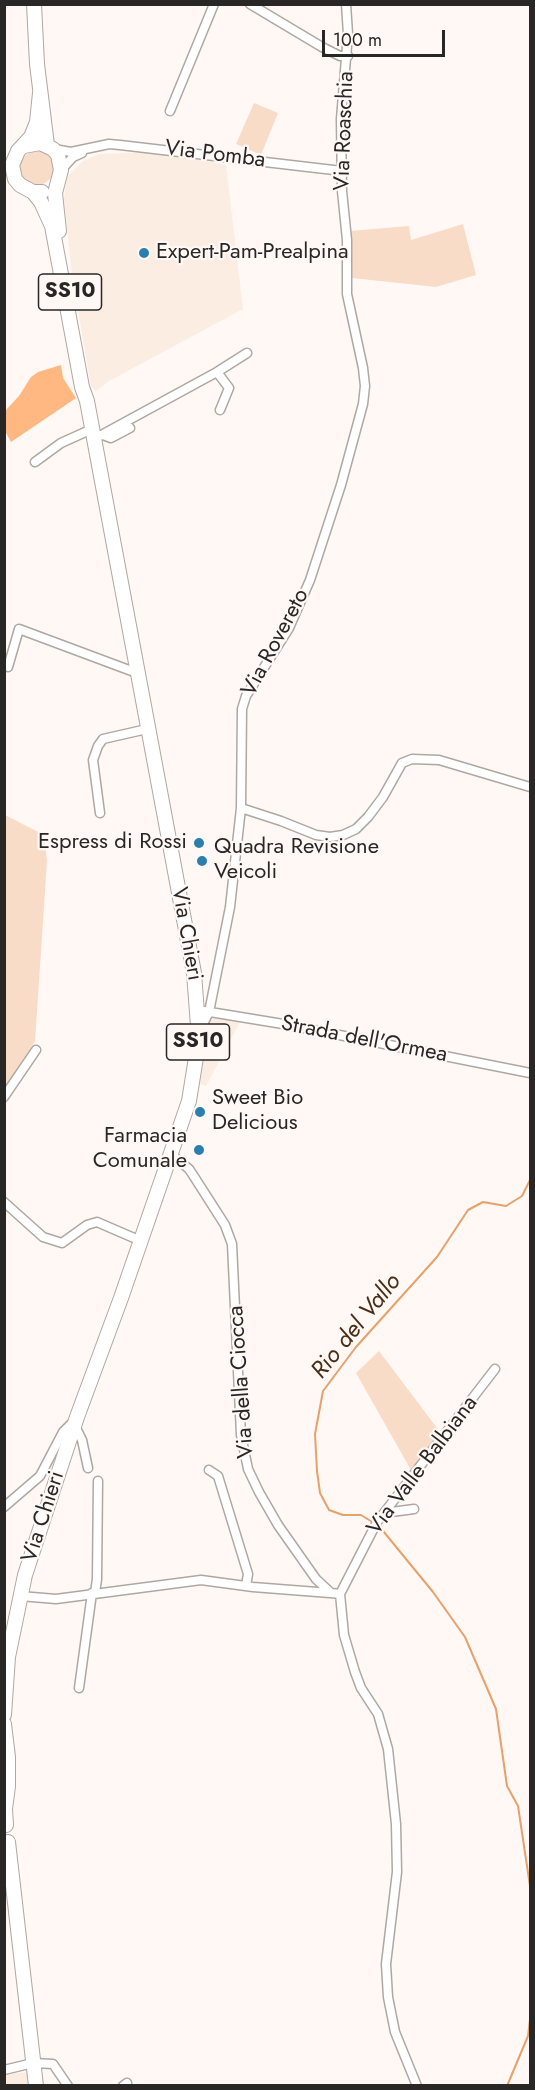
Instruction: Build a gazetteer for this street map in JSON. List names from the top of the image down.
{
  "streets": {
    "main road": ["SS10", "Via Chieri"],
    "street": [
      "Via Roaschia",
      "Via Pomba",
      "Via Rovereto",
      "Strada dell'Ormea",
      "Via della Ciocca",
      "Via Valle Balbiana"
    ]
  },
  "crossings": [
    ["Via Roaschia", "Via Pomba"],
    ["Via Roaschia", "Via Rovereto"],
    ["Via Pomba", "Via Chieri"],
    ["Via Rovereto", "Via Chieri"],
    ["Via Rovereto", "Strada dell'Ormea"],
    ["Via Chieri", "Strada dell'Ormea"],
    ["Via Chieri", "Via della Ciocca"],
    ["Via della Ciocca", "Via Valle Balbiana"]
  ],
  "water": ["Rio del Vallo"],
  "places": [
    "Expert-Pam-Prealpina",
    "Espress di Rossi",
    "Quadra Revisione Veicoli",
    "Sweet Bio Delicious",
    "Farmacia Comunale"
  ],
  "scale_bar": "100 m"
}
